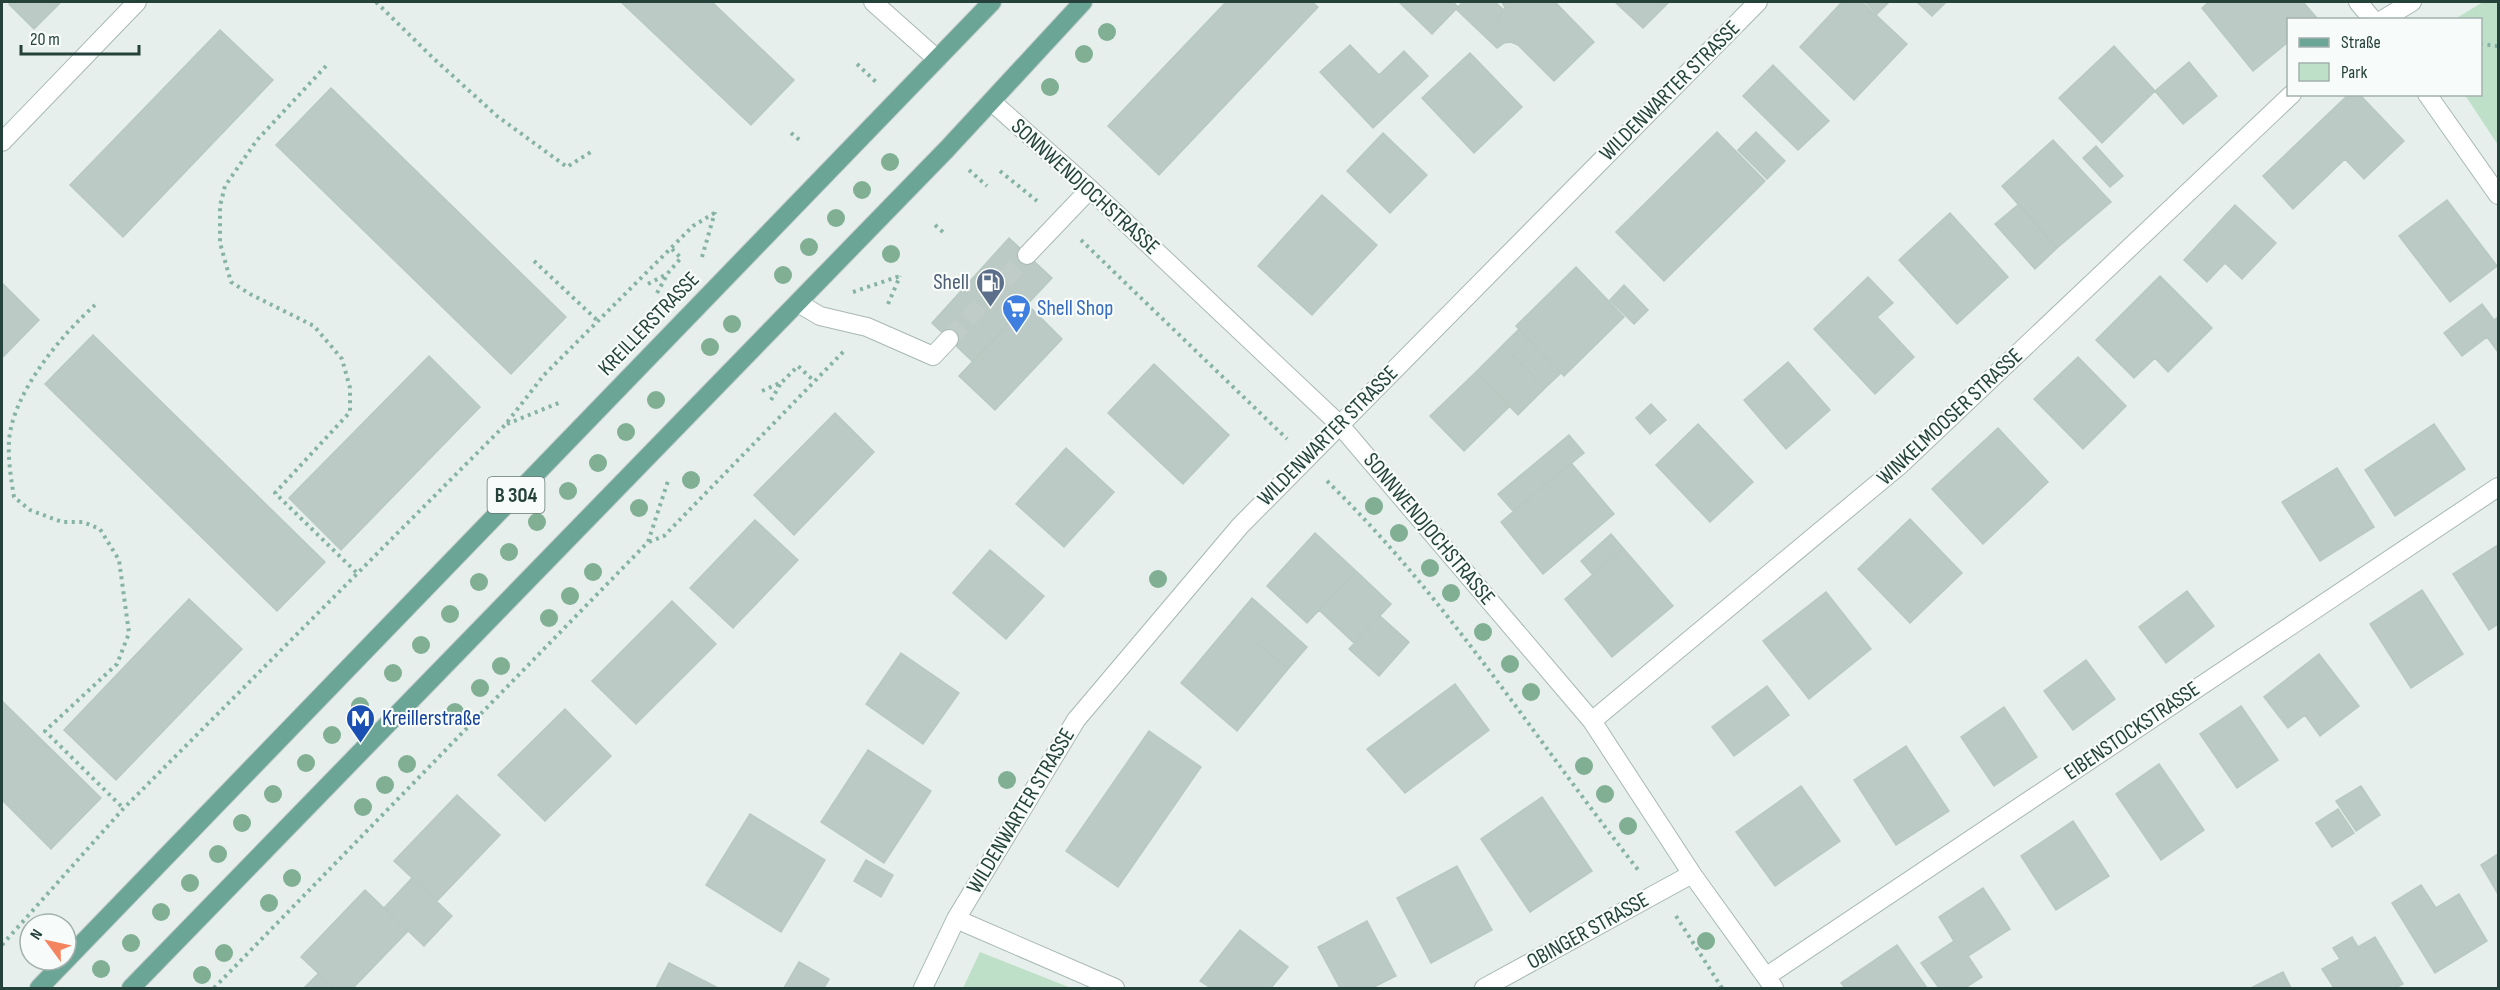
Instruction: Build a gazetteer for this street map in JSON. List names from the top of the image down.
{
  "streets": {
    "main road": ["KREILLERSTRASSE", "B 304"],
    "street": [
      "WILDENWARTER STRASSE",
      "SONNWENDJOCHSTRASSE",
      "WINKELMOOSER STRASSE",
      "EIBENSTOCKSTRASSE",
      "OBINGER STRASSE"
    ]
  },
  "crossings": [
    ["WILDENWARTER STRASSE", "SONNWENDJOCHSTRASSE"],
    ["SONNWENDJOCHSTRASSE", "WINKELMOOSER STRASSE"],
    ["SONNWENDJOCHSTRASSE", "EIBENSTOCKSTRASSE"],
    ["SONNWENDJOCHSTRASSE", "OBINGER STRASSE"]
  ],
  "places": {
    "fuel station": ["Shell"],
    "supermarket": ["Shell Shop"],
    "metro station": ["Kreillerstraße"]
  },
  "legend": ["Straße", "Park"],
  "scale_bar": "20 m",
  "north": "top left"
}
